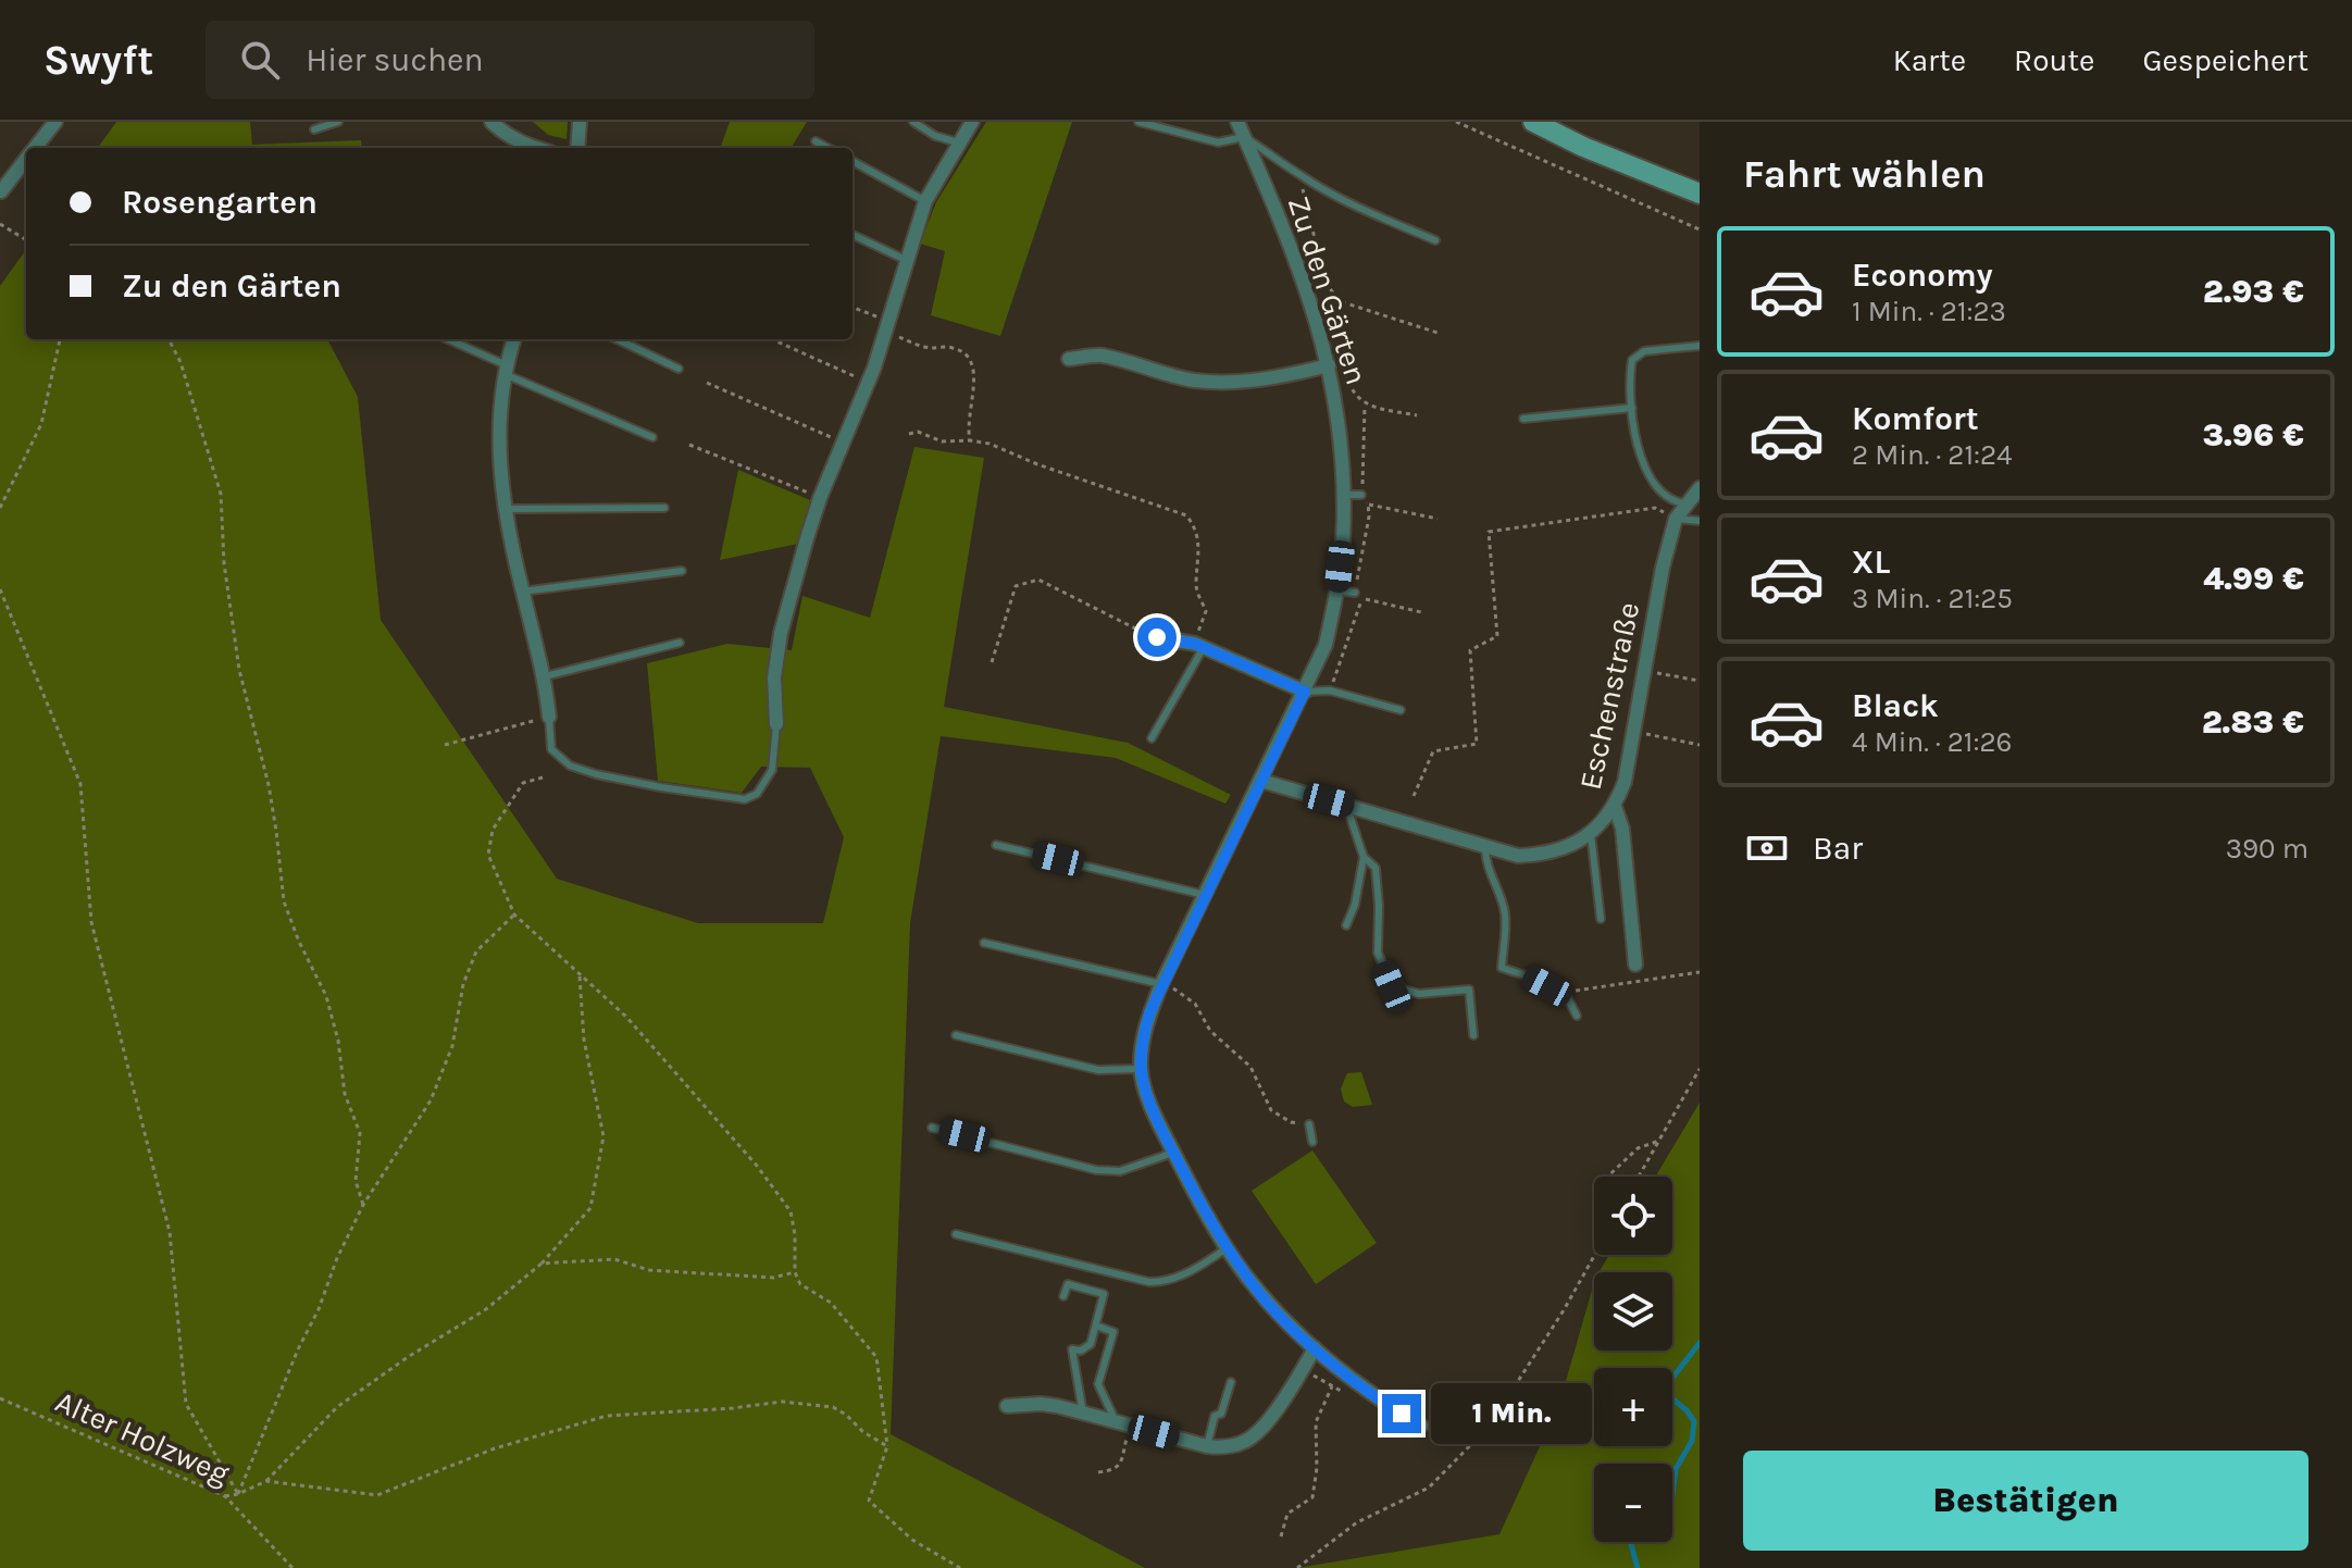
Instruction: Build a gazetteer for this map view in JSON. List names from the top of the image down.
{
  "streets": {
    "street": ["Zu den Gärten", "Eschenstraße"],
    "path": ["Alter Holzweg"]
  },
  "crossings": [
    ["Zu den Gärten", "Eschenstraße"]
  ],
  "page": {
    "header": "Swyft",
    "search": "Hier suchen",
    "nav": ["Karte", "Route", "Gespeichert"],
    "heading": "Fahrt wählen",
    "banner": ["Rosengarten", "Zu den Gärten"],
    "list": [
      {
        "name": "Economy",
        "note": "1 Min. · 21:23",
        "value": "2.93 €"
      },
      {
        "name": "Komfort",
        "note": "2 Min. · 21:24",
        "value": "3.96 €"
      },
      {
        "name": "XL",
        "note": "3 Min. · 21:25",
        "value": "4.99 €"
      },
      {
        "name": "Black",
        "note": "4 Min. · 21:26",
        "value": "2.83 €"
      }
    ],
    "pay": ["Bar", "390 m"],
    "map_buttons": ["+", "−"],
    "bubble": "1 Min.",
    "buttons": "Bestätigen"
  }
}
